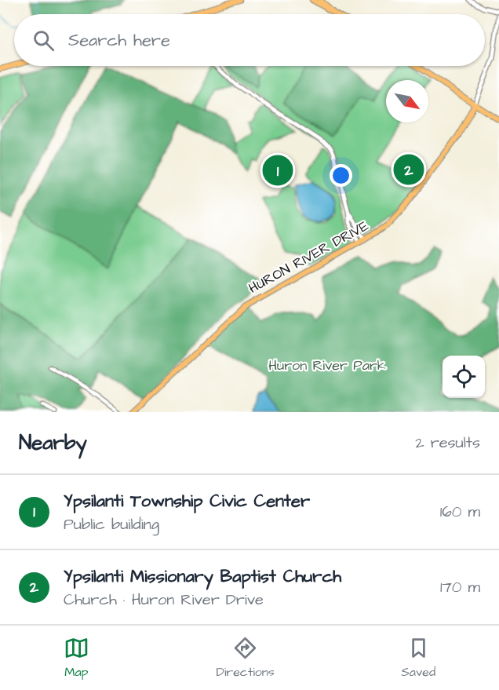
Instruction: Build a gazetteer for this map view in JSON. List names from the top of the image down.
{
  "streets": {
    "main road": ["HURON RIVER DRIVE"]
  },
  "parks": ["Huron River Park"],
  "north": "bottom right",
  "page": {
    "search": "Search here",
    "pins": ["2", "1"],
    "heading": ["Nearby", "2 results"],
    "list": [
      {
        "mark": "1",
        "name": "Ypsilanti Township Civic Center",
        "note": "Public building",
        "value": "160 m"
      },
      {
        "mark": "2",
        "name": "Ypsilanti Missionary Baptist Church",
        "note": "Church · Huron River Drive",
        "value": "170 m"
      }
    ],
    "nav": ["Map", "Directions", "Saved"]
  }
}
